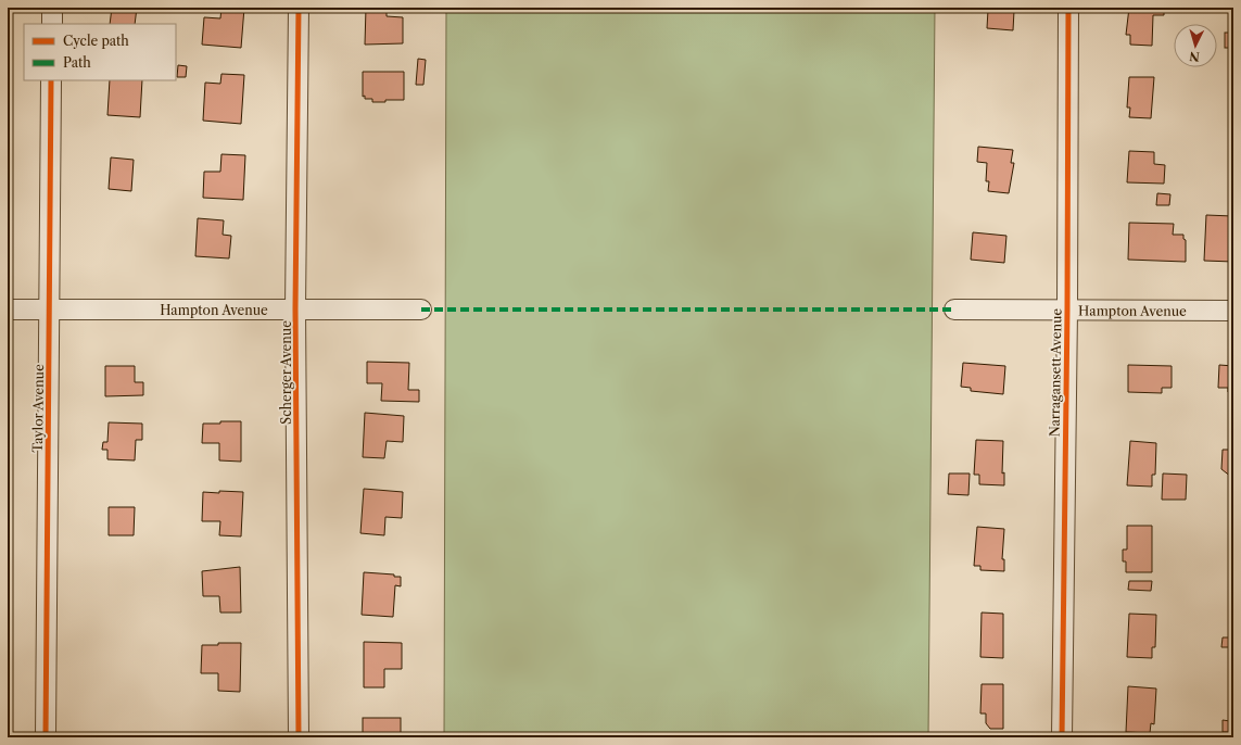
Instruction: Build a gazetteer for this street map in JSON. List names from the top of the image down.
{
  "streets": {
    "street": [
      "Hampton Avenue",
      "Scherger Avenue",
      "Narragansett Avenue",
      "Taylor Avenue"
    ]
  },
  "crossings": [
    ["Hampton Avenue", "Scherger Avenue"],
    ["Hampton Avenue", "Narragansett Avenue"],
    ["Hampton Avenue", "Taylor Avenue"]
  ],
  "legend": ["Cycle path", "Path"],
  "north": "bottom"
}
